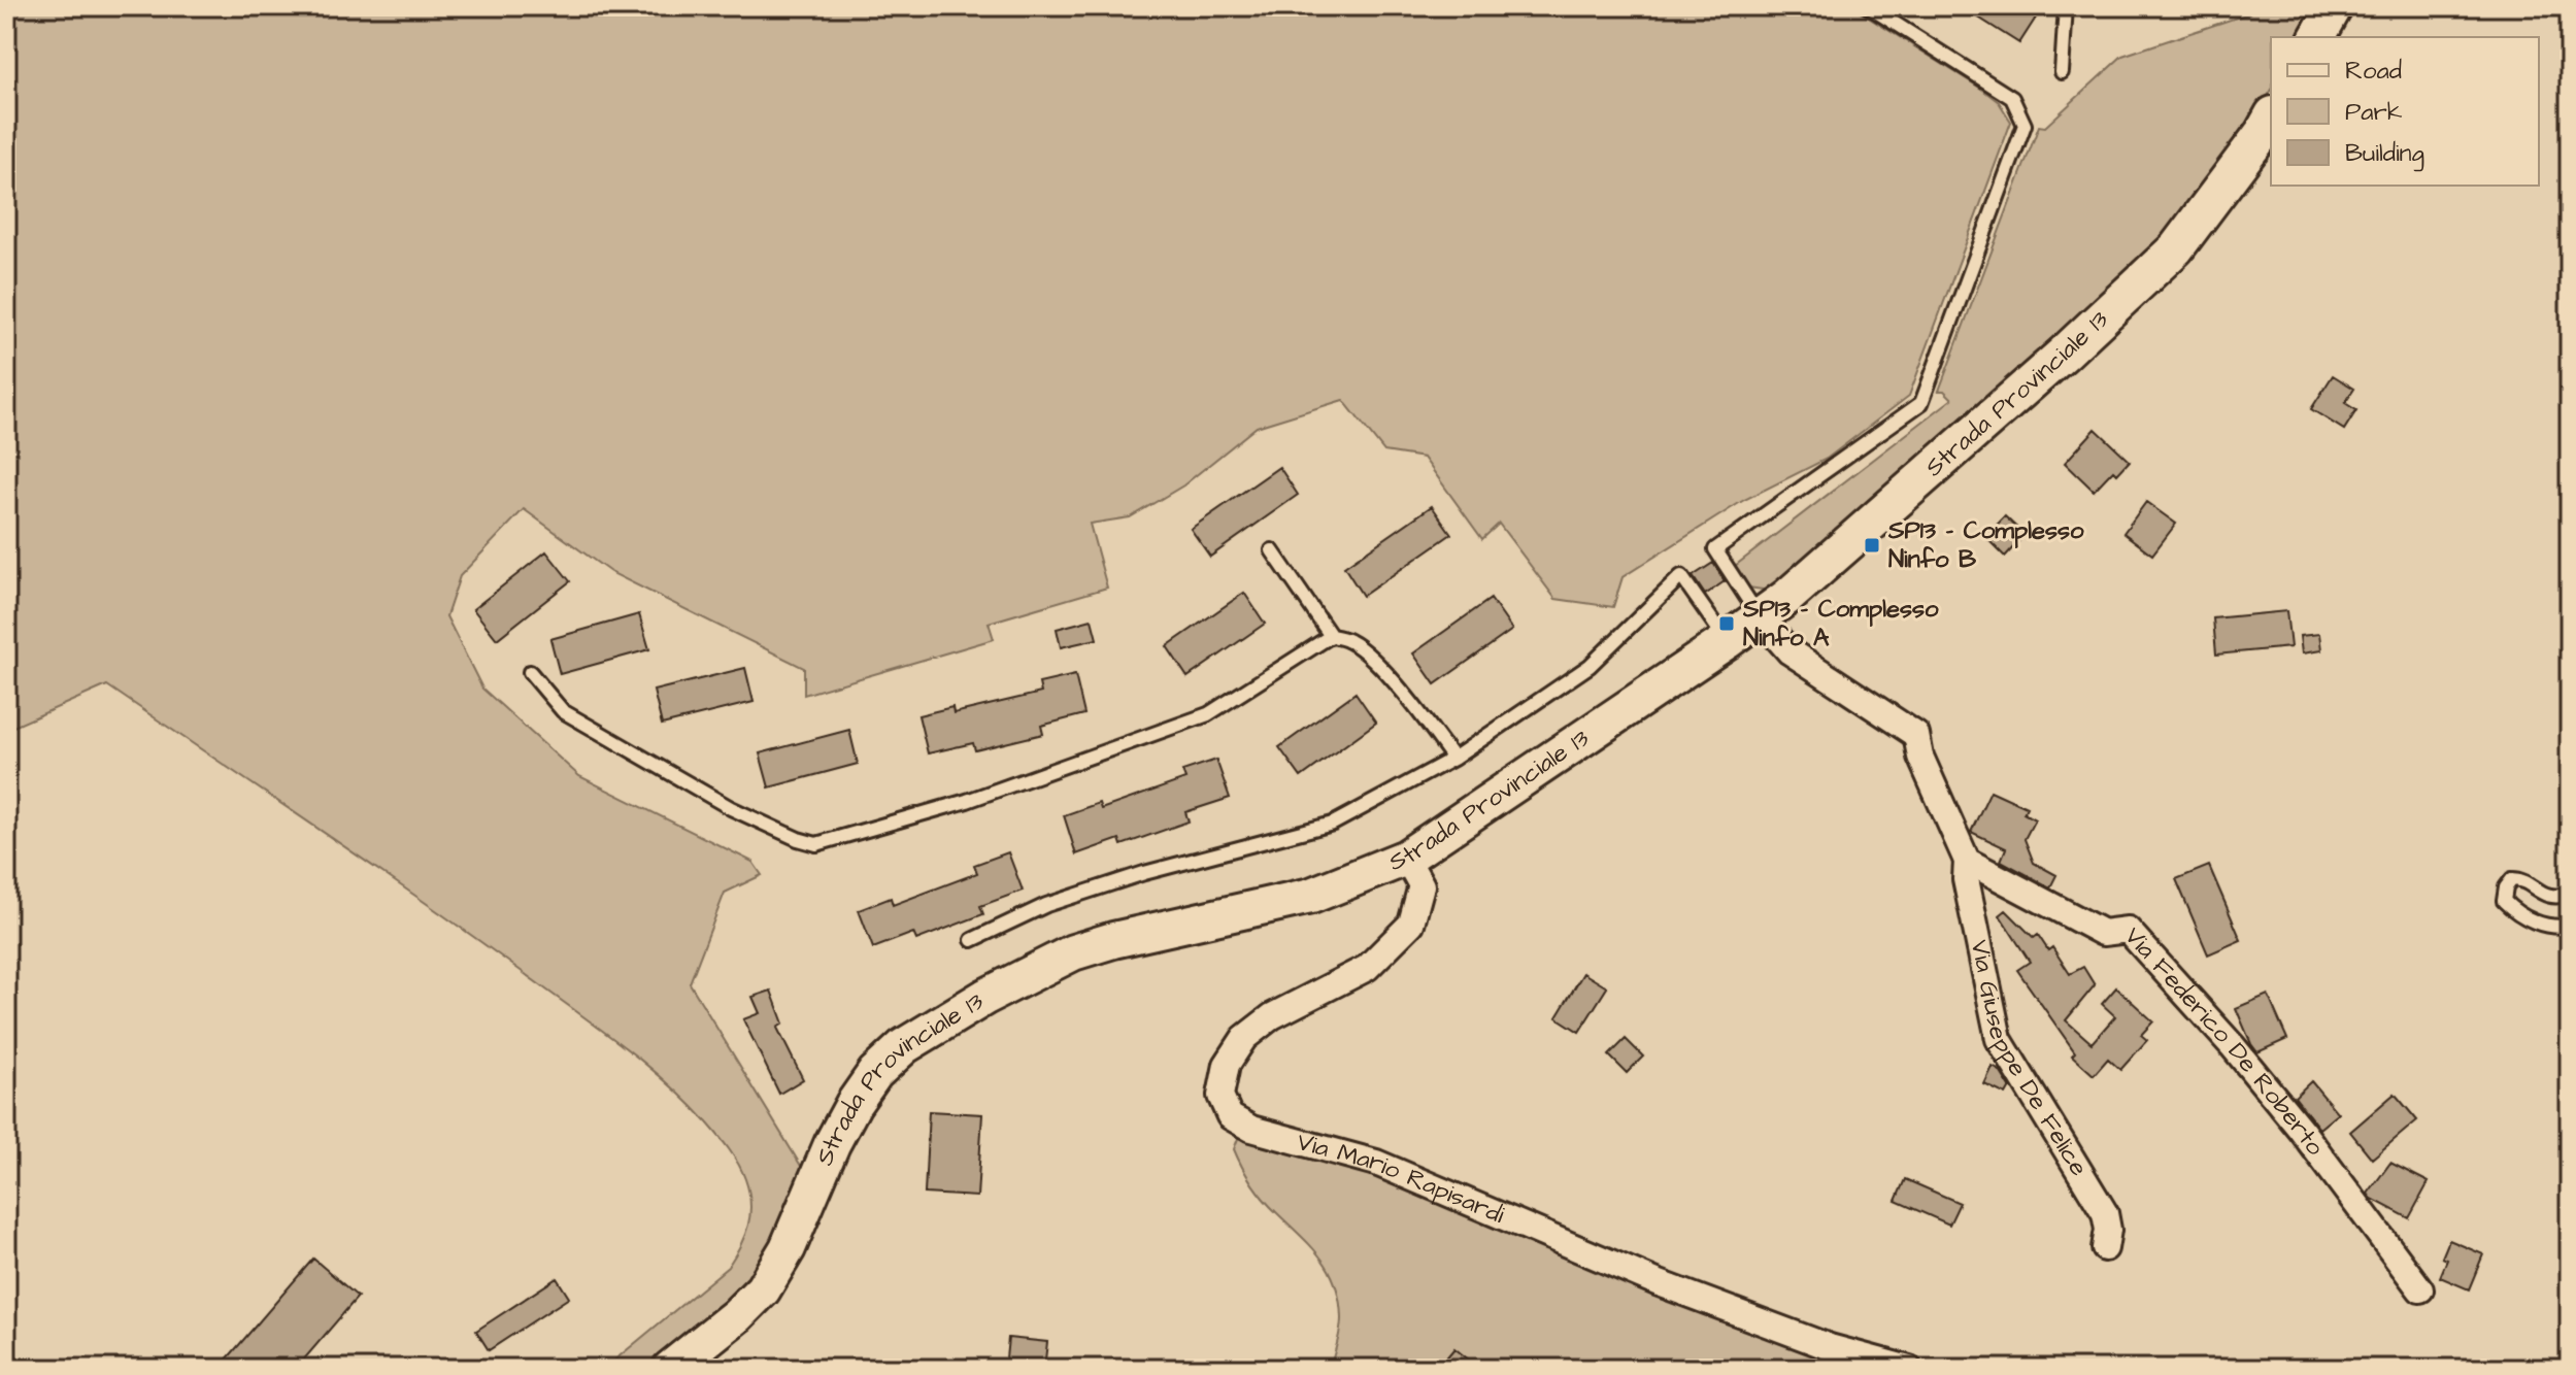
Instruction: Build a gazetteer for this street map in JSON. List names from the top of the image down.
{
  "streets": {
    "main road": ["Strada Provinciale 13"],
    "street": ["Via Federico De Roberto", "Via Giuseppe De Felice", "Via Mario Rapisardi"]
  },
  "crossings": [
    ["Strada Provinciale 13", "Via Mario Rapisardi"],
    ["Via Federico De Roberto", "Via Giuseppe De Felice"]
  ],
  "places": {
    "transit": ["SP13 - Complesso Ninfo B", "SP13 - Complesso Ninfo A"]
  },
  "legend": ["Road", "Park", "Building"]
}
